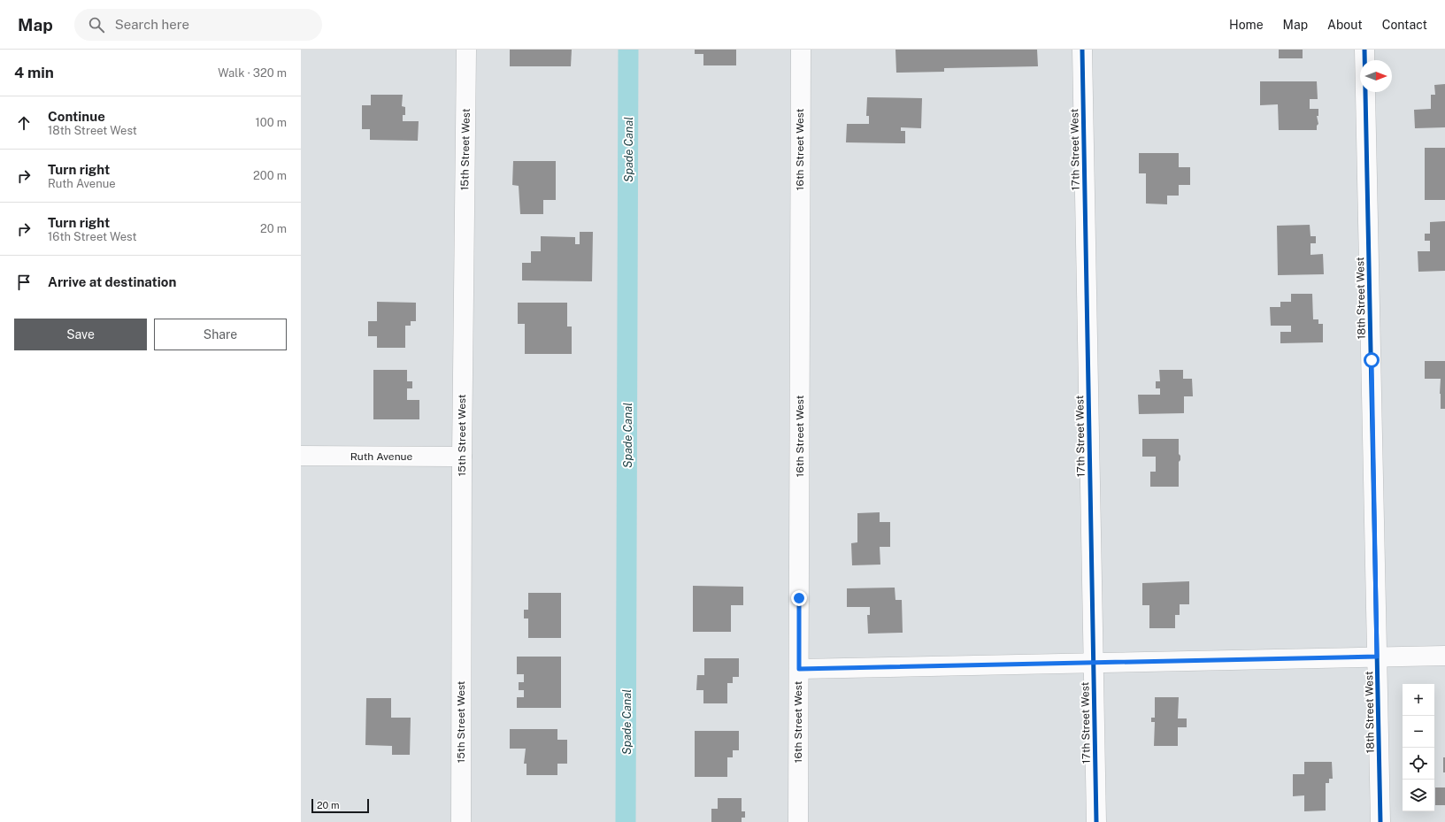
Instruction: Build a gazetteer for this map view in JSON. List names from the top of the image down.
{
  "streets": {
    "street": [
      "15th Street West",
      "16th Street West",
      "17th Street West",
      "18th Street West",
      "Ruth Avenue"
    ]
  },
  "crossings": [
    ["15th Street West", "Ruth Avenue"]
  ],
  "water": ["Spade Canal"],
  "scale_bar": "20 m",
  "north": "right",
  "page": {
    "header": "Map",
    "search": "Search here",
    "nav": [
      "Home",
      "Map",
      "About",
      "Contact"
    ],
    "heading": ["4 min", "Walk · 320 m"],
    "list": [
      ["Continue", "18th Street West", "100 m"],
      ["Turn right", "Ruth Avenue", "200 m"],
      ["Turn right", "16th Street West", "20 m"],
      "Arrive at destination"
    ],
    "buttons": ["Save", "Share"],
    "map_buttons": ["+", "−"],
    "scale": "20 m"
  }
}
